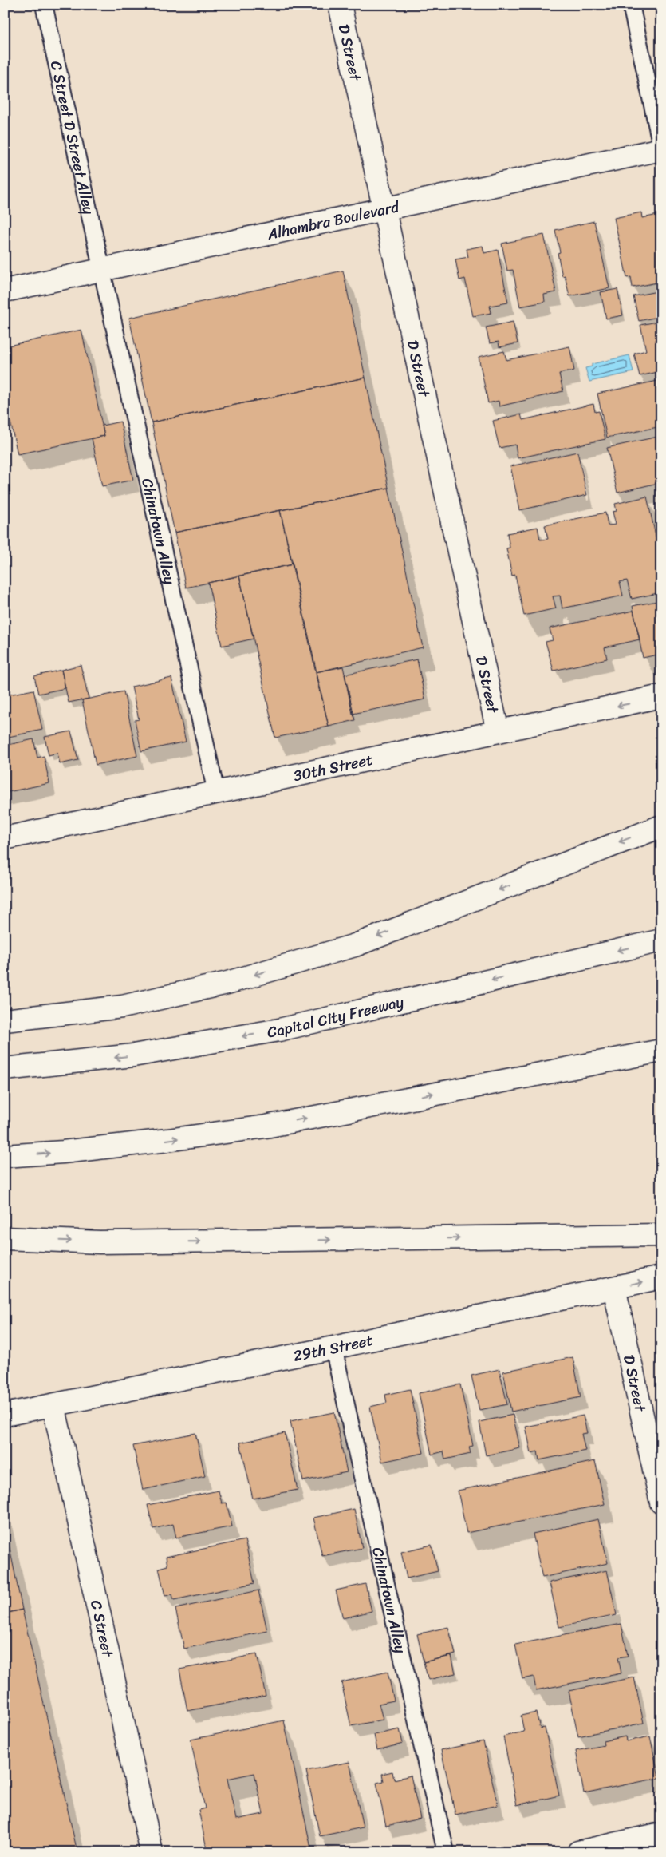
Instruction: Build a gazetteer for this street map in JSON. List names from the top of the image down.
{
  "streets": {
    "main road": [
      "D Street",
      "Alhambra Boulevard",
      "30th Street",
      "Capital City Freeway",
      "29th Street",
      "C Street"
    ],
    "lane": ["C Street D Street Alley", "Chinatown Alley"]
  },
  "crossings": [
    ["D Street", "Alhambra Boulevard"],
    ["D Street", "30th Street"],
    ["D Street", "29th Street"],
    ["C Street D Street Alley", "Alhambra Boulevard"],
    ["C Street D Street Alley", "Chinatown Alley"],
    ["Alhambra Boulevard", "Chinatown Alley"],
    ["Chinatown Alley", "30th Street"],
    ["Chinatown Alley", "29th Street"],
    ["29th Street", "C Street"]
  ]
}
